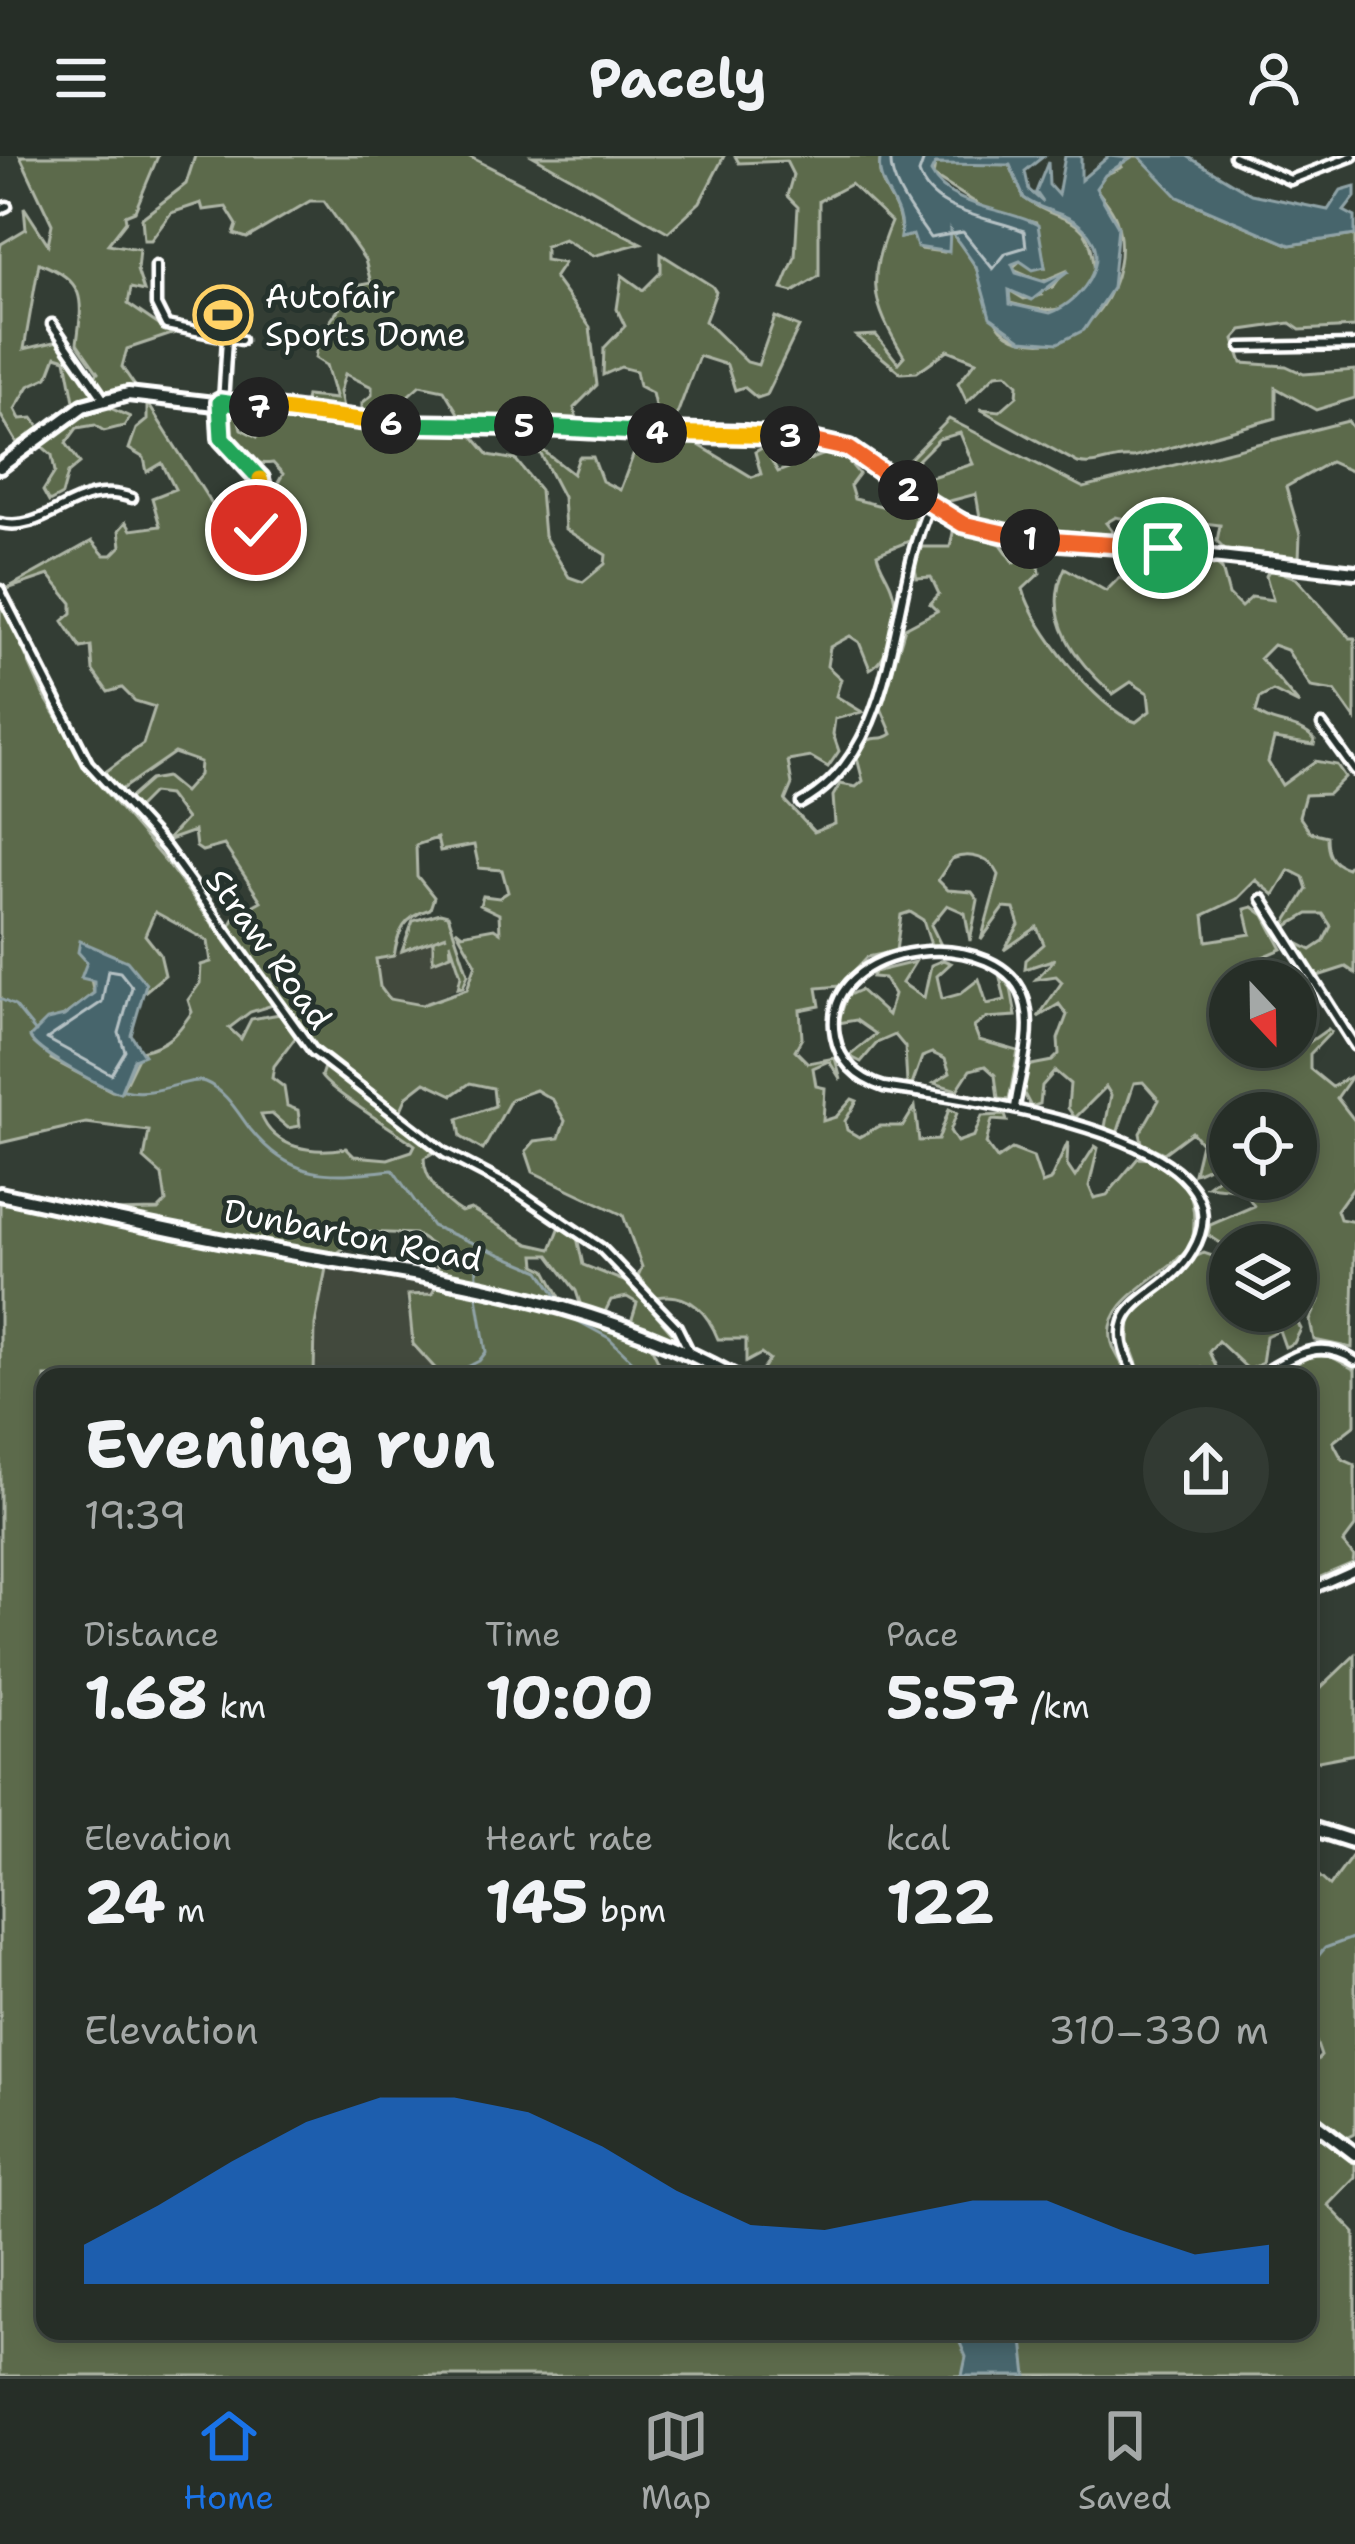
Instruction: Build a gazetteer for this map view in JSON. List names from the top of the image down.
{
  "streets": {
    "main road": ["Dunbarton Road"],
    "street": ["Straw Road"]
  },
  "crossings": [
    ["Straw Road", "Dunbarton Road"]
  ],
  "places": {
    "sports": ["Autofair Sports Dome"]
  },
  "north": "bottom",
  "page": {
    "header": "Pacely",
    "pins": [
      "7",
      "6",
      "5",
      "4",
      "3",
      "2",
      "1"
    ],
    "heading": ["Evening run", "19:39"],
    "stats": [
      ["Distance", "1.68 km"],
      ["Time", "10:00"],
      ["Pace", "5:57 /km"],
      ["Elevation", "24 m"],
      ["Heart rate", "145 bpm"],
      ["kcal", "122"]
    ],
    "chart": ["Elevation", "310–330 m"],
    "tabs": ["Home", "Map", "Saved"]
  }
}
